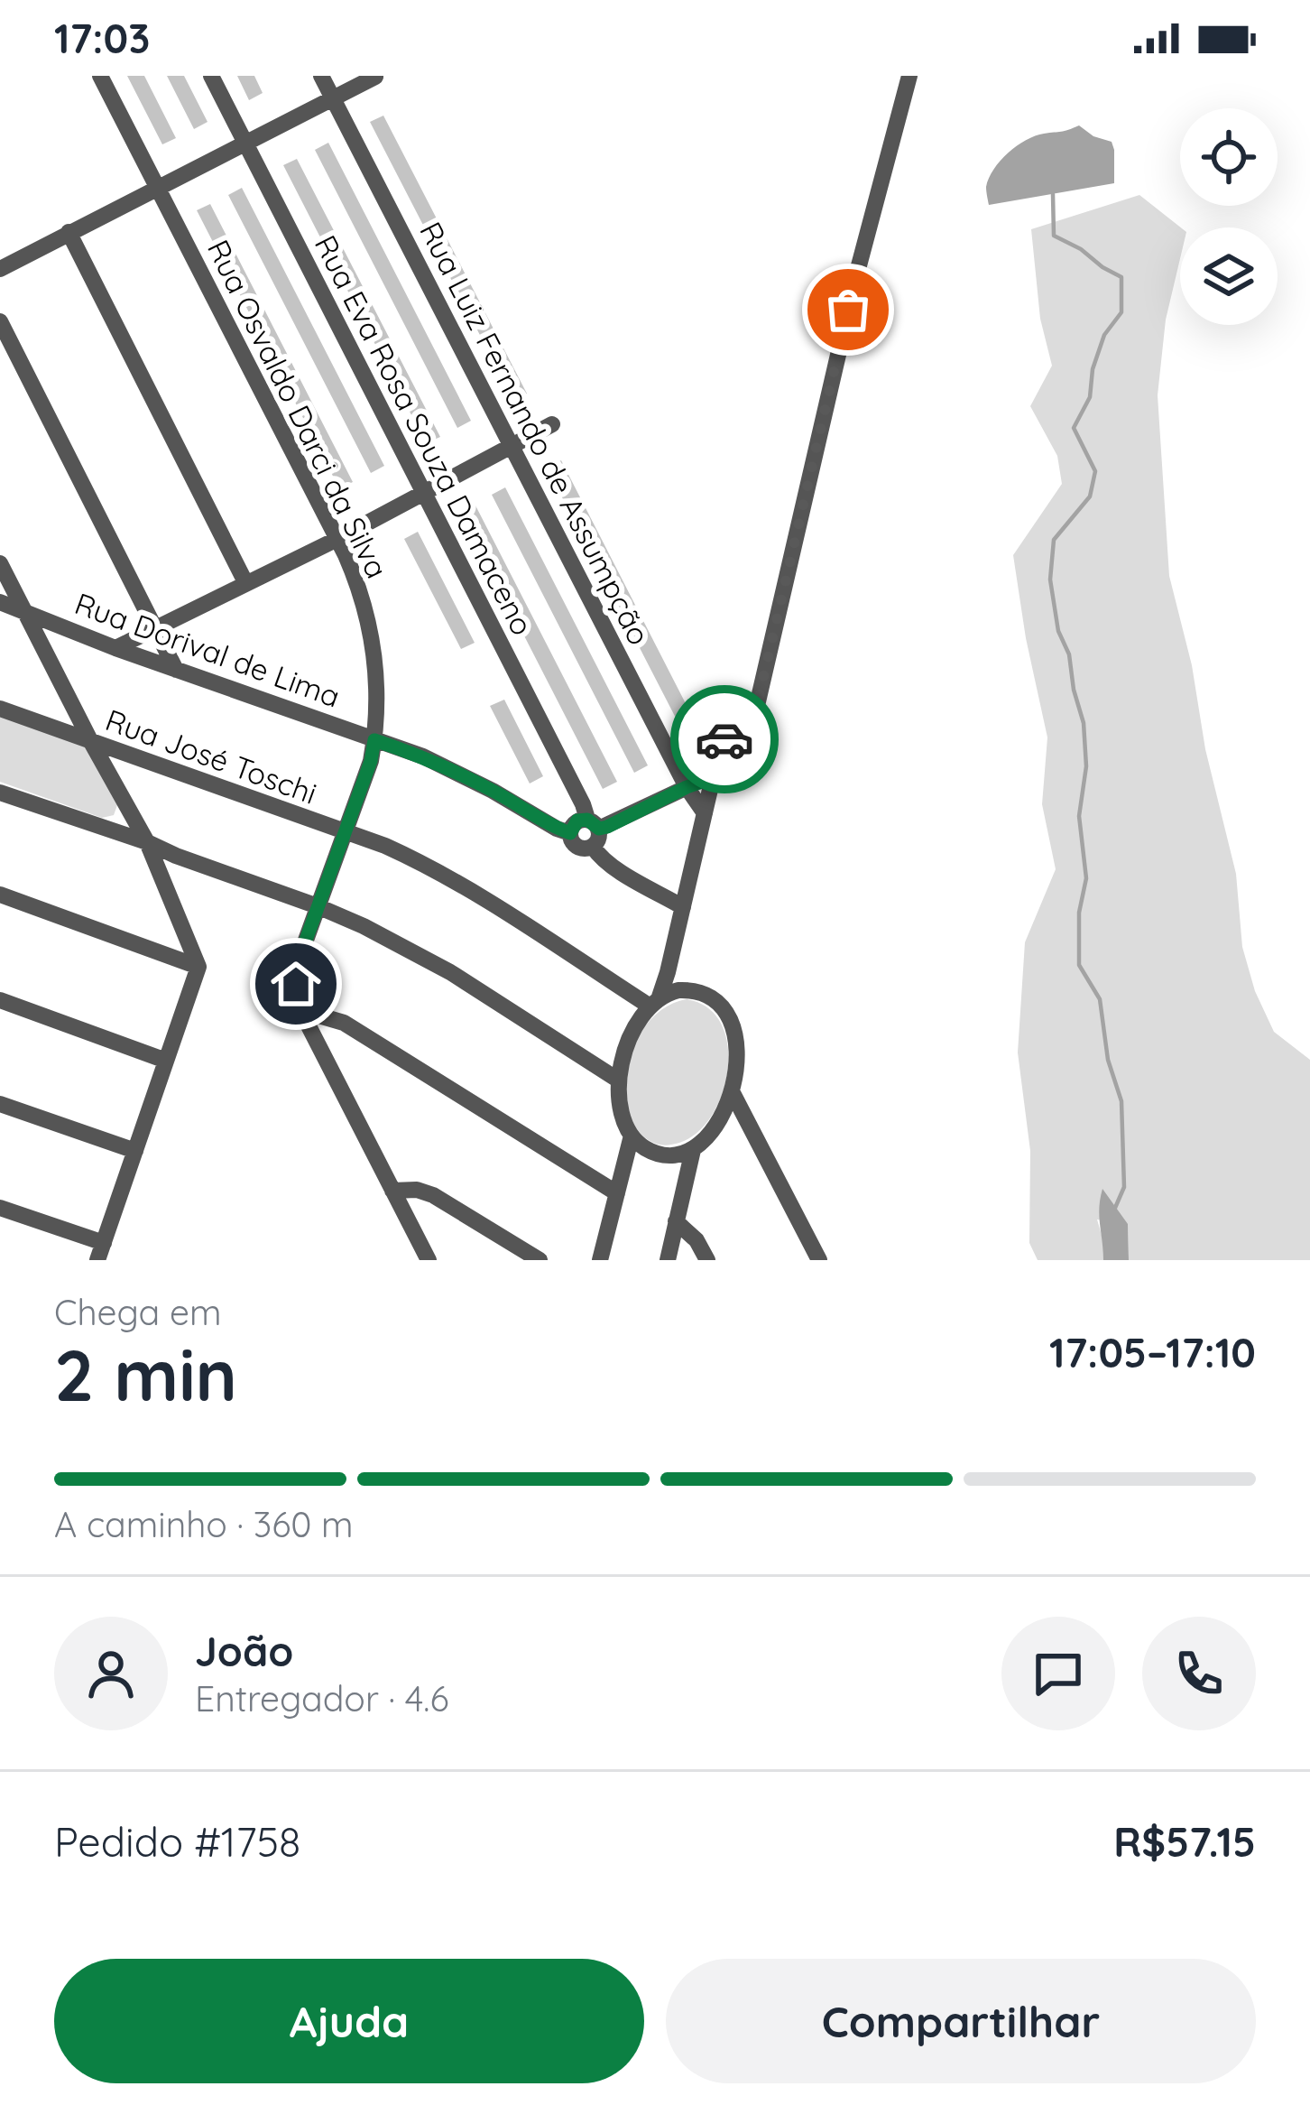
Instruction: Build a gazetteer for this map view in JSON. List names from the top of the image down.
{
  "streets": {
    "street": [
      "Rua Osvaldo Darci da Silva",
      "Rua Luiz Fernando de Assumpção",
      "Rua Eva Rosa Souza Damaceno",
      "Rua Dorival de Lima",
      "Rua José Toschi"
    ]
  },
  "crossings": [
    ["Rua Osvaldo Darci da Silva", "Rua Dorival de Lima"],
    ["Rua Osvaldo Darci da Silva", "Rua José Toschi"],
    ["Rua Eva Rosa Souza Damaceno", "Rua Dorival de Lima"]
  ],
  "page": {
    "status": "17:03",
    "heading": ["2 min", "Chega em", "17:05–17:10"],
    "panel": [
      "João",
      "Entregador · 4.6",
      "Pedido #1758",
      "R$57.15"
    ],
    "bar": "A caminho · 360 m",
    "buttons": ["Ajuda", "Compartilhar"]
  }
}
